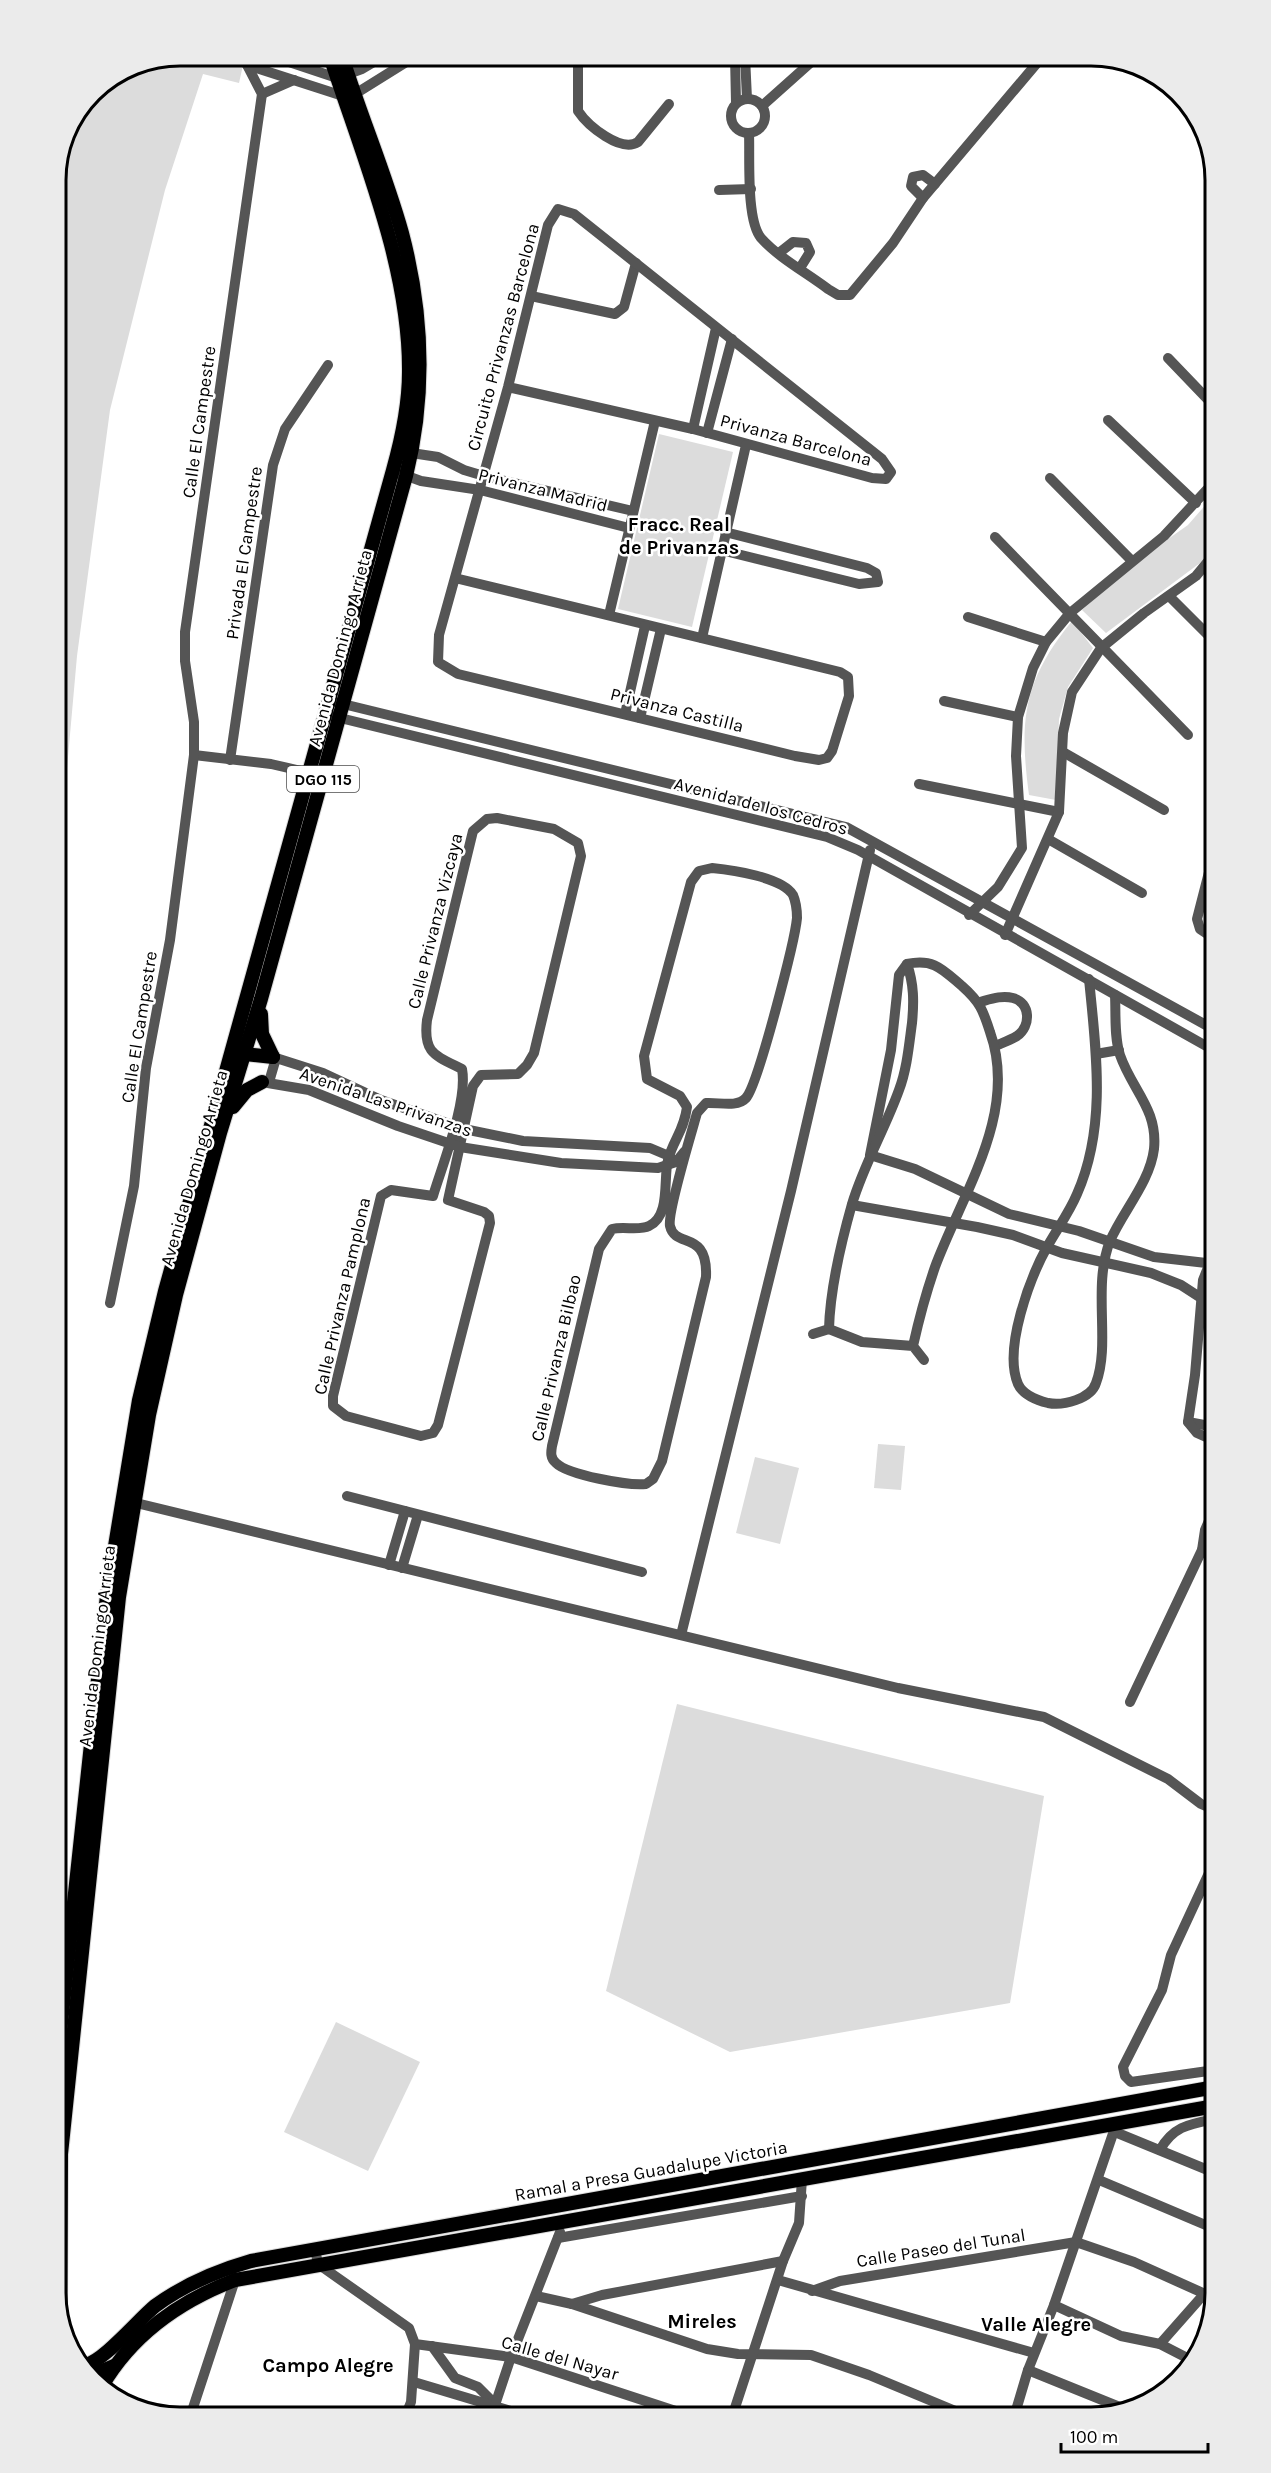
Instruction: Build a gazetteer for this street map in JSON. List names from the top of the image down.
{
  "streets": {
    "main road": ["Avenida Domingo Arrieta", "DGO 115", "Ramal a Presa Guadalupe Victoria"],
    "street": [
      "Circuito Privanzas Barcelona",
      "Calle El Campestre",
      "Privanza Barcelona",
      "Privanza Madrid",
      "Privada El Campestre",
      "Privanza Castilla",
      "Avenida de los Cedros",
      "Calle Privanza Vizcaya",
      "Avenida Las Privanzas",
      "Calle Privanza Pamplona",
      "Calle Privanza Bilbao",
      "Calle Paseo del Tunal",
      "Calle del Nayar"
    ]
  },
  "crossings": [
    ["Circuito Privanzas Barcelona", "Privanza Barcelona"],
    ["Circuito Privanzas Barcelona", "Privanza Madrid"],
    ["Circuito Privanzas Barcelona", "Privanza Castilla"],
    ["Privanza Madrid", "Avenida Domingo Arrieta"],
    ["Privanza Madrid", "Privanza Castilla"],
    ["Avenida Domingo Arrieta", "Avenida de los Cedros"],
    ["Calle Privanza Vizcaya", "Avenida Las Privanzas"],
    ["Calle Privanza Vizcaya", "Calle Privanza Pamplona"],
    ["Avenida Las Privanzas", "Calle Privanza Pamplona"],
    ["Avenida Las Privanzas", "Calle Privanza Bilbao"]
  ],
  "districts": [
    "Fracc. Real de Privanzas",
    "Mireles",
    "Valle Alegre",
    "Campo Alegre"
  ],
  "scale_bar": "100 m"
}
